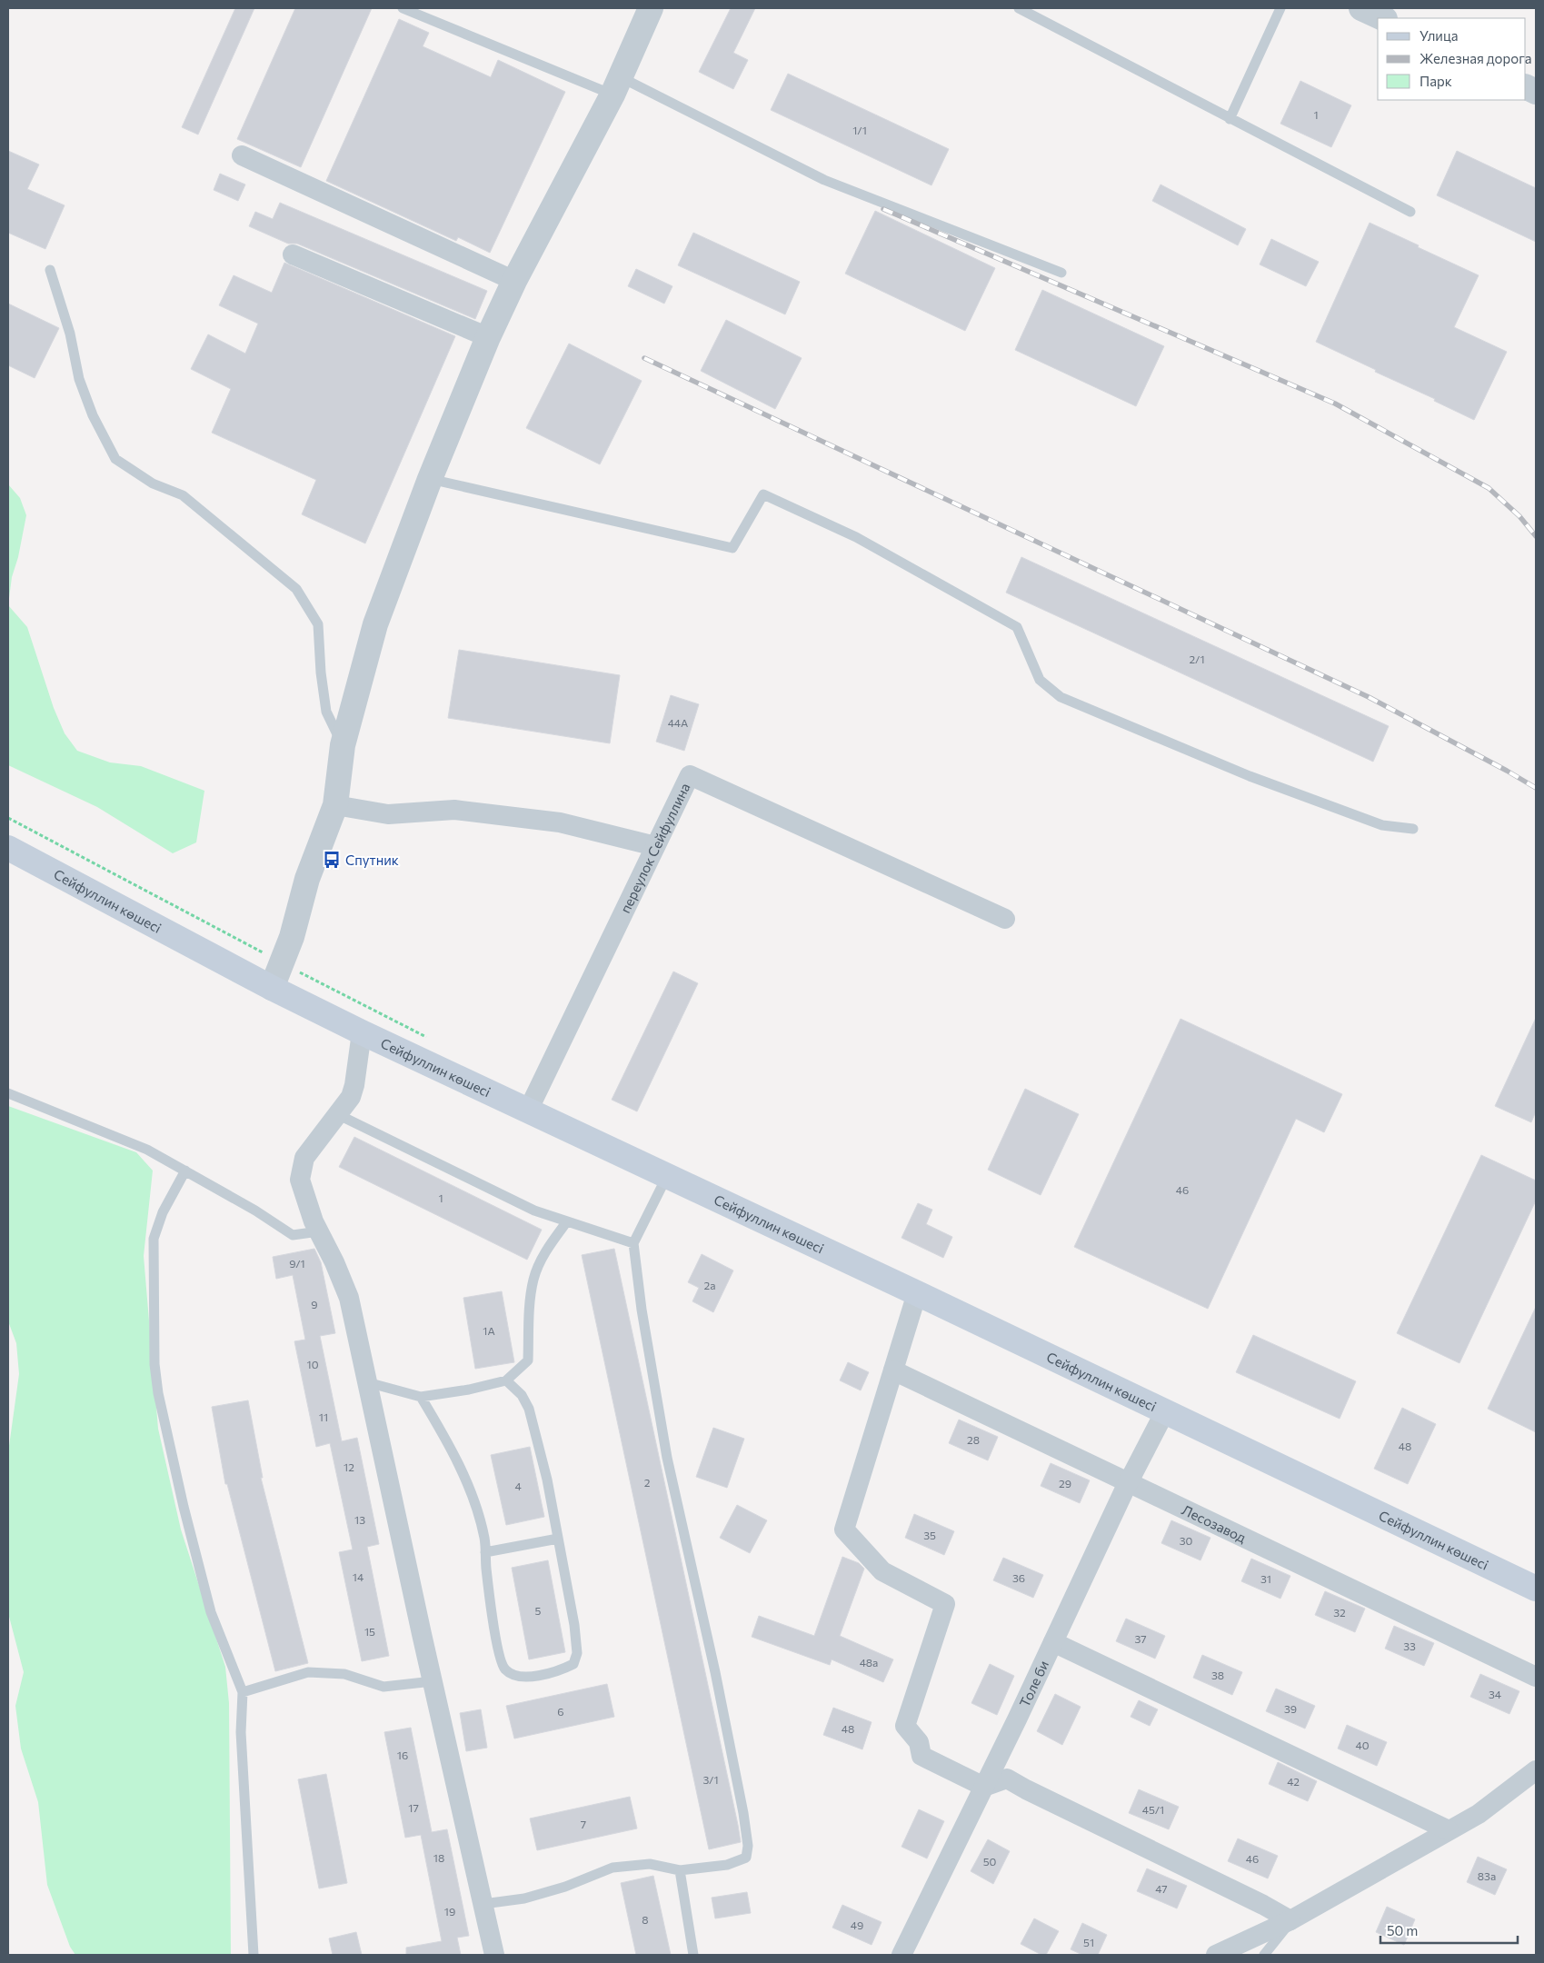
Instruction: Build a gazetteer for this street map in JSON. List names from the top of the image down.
{
  "streets": {
    "main road": ["Сейфуллин көшесі"],
    "street": ["переулок Сейфуллина", "Лесозавод", "Толе би"]
  },
  "crossings": [
    ["переулок Сейфуллина", "Сейфуллин көшесі"],
    ["Сейфуллин көшесі", "Толе би"],
    ["Лесозавод", "Толе би"]
  ],
  "places": {
    "bus stop": ["Спутник"]
  },
  "house_numbers": [
    "1",
    "1/1",
    "2/1",
    "44А",
    "46",
    "1",
    "9/1",
    "2а",
    "9",
    "1А",
    "10",
    "11",
    "28",
    "48",
    "12",
    "2",
    "29",
    "4",
    "13",
    "35",
    "30",
    "14",
    "36",
    "31",
    "5",
    "32",
    "15",
    "37",
    "33",
    "48а",
    "38",
    "34",
    "39",
    "6",
    "48",
    "40",
    "16",
    "3/1",
    "42",
    "17",
    "45/1",
    "7",
    "18",
    "46",
    "50",
    "83а",
    "47",
    "19",
    "8",
    "49",
    "51"
  ],
  "legend": ["Улица", "Железная дорога", "Парк"],
  "scale_bar": "50 m"
}
